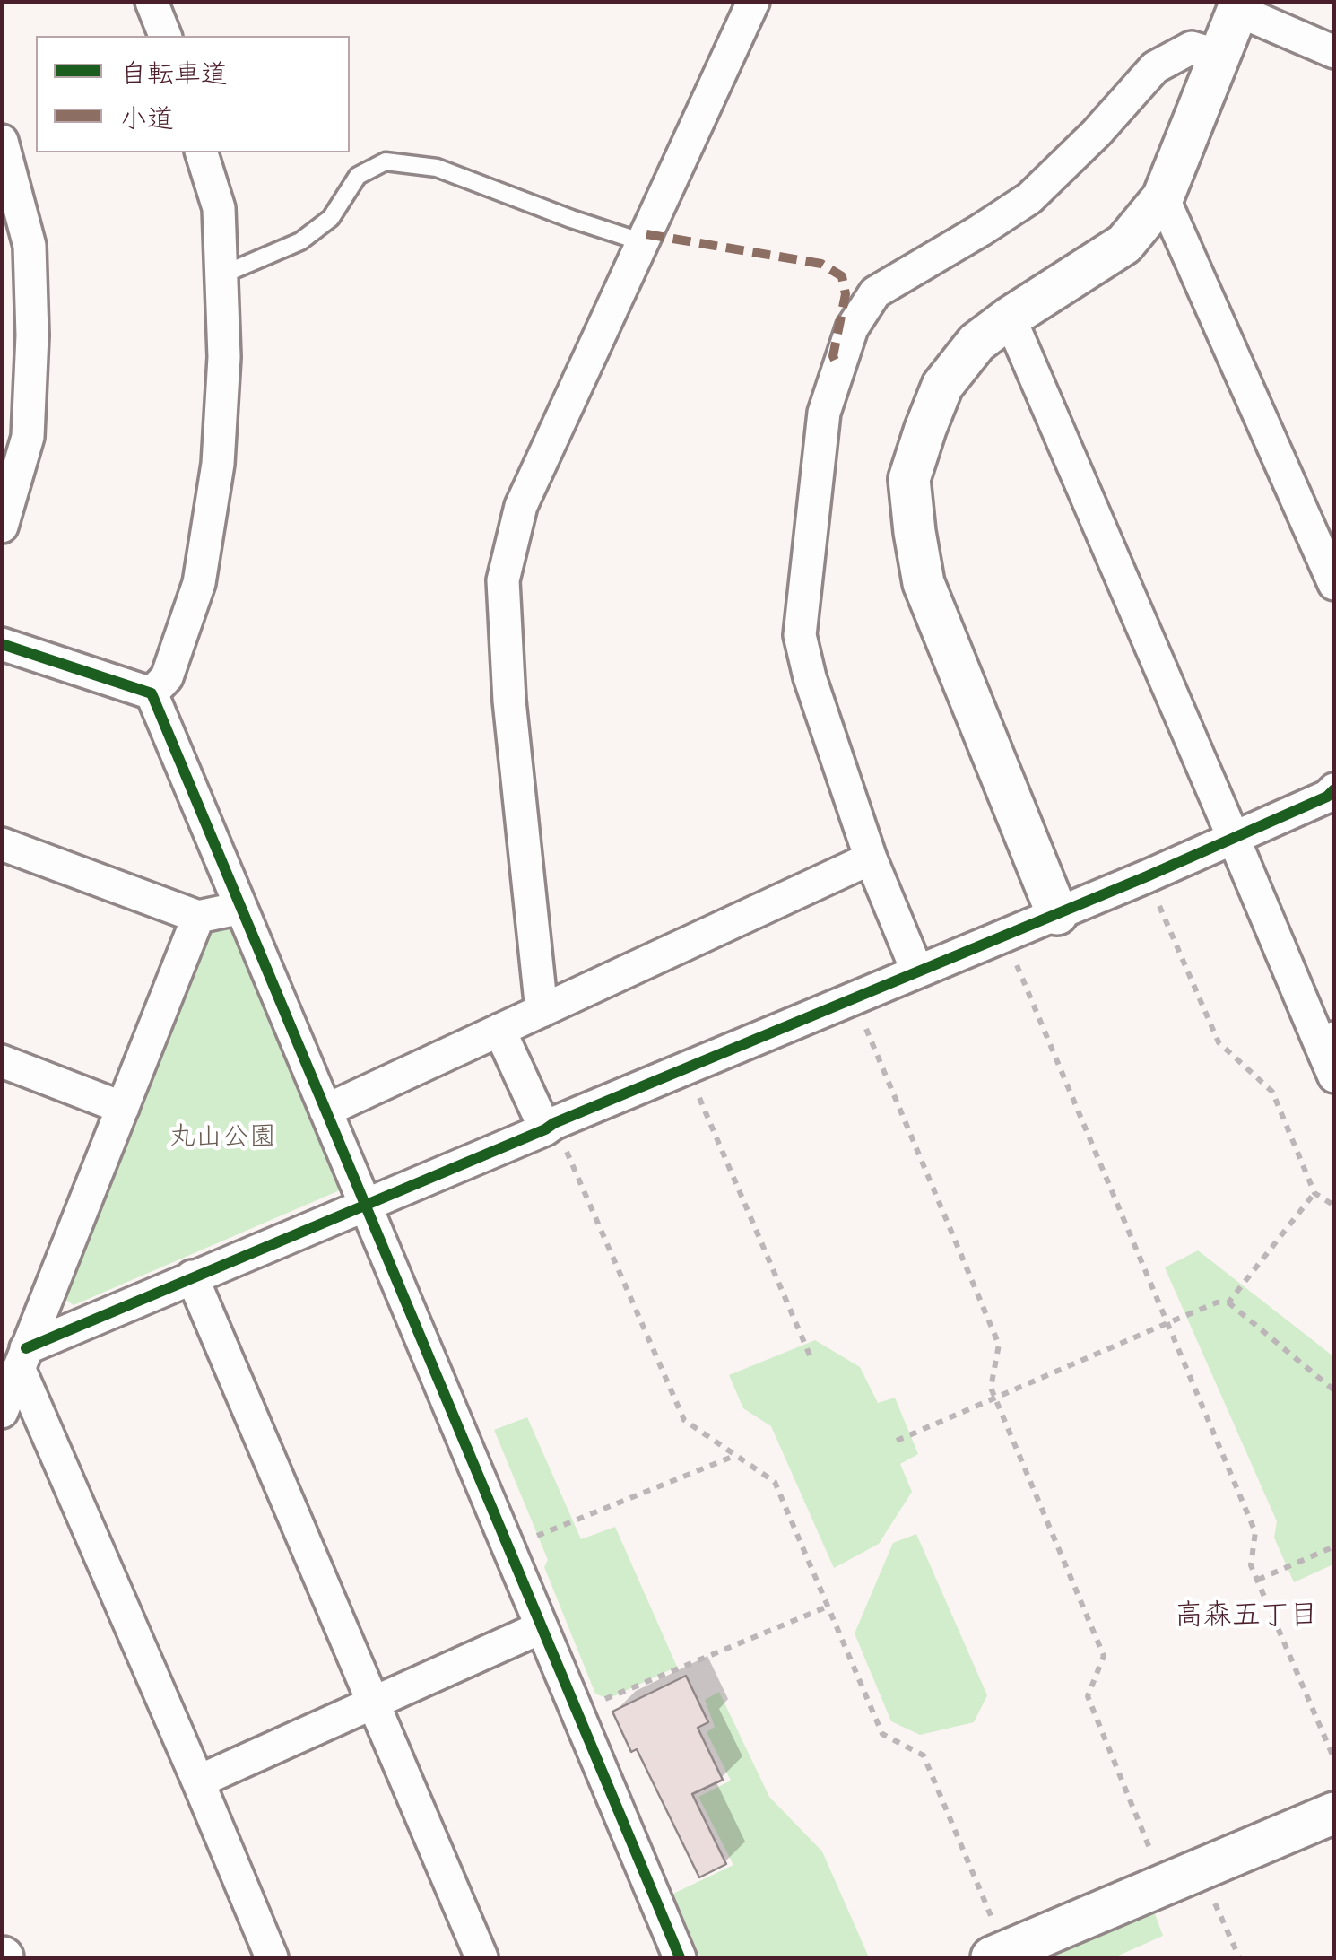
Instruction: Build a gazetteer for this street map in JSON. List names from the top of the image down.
{
  "districts": ["高森五丁目"],
  "parks": ["丸山公園"],
  "legend": ["自転車道", "小道"]
}
